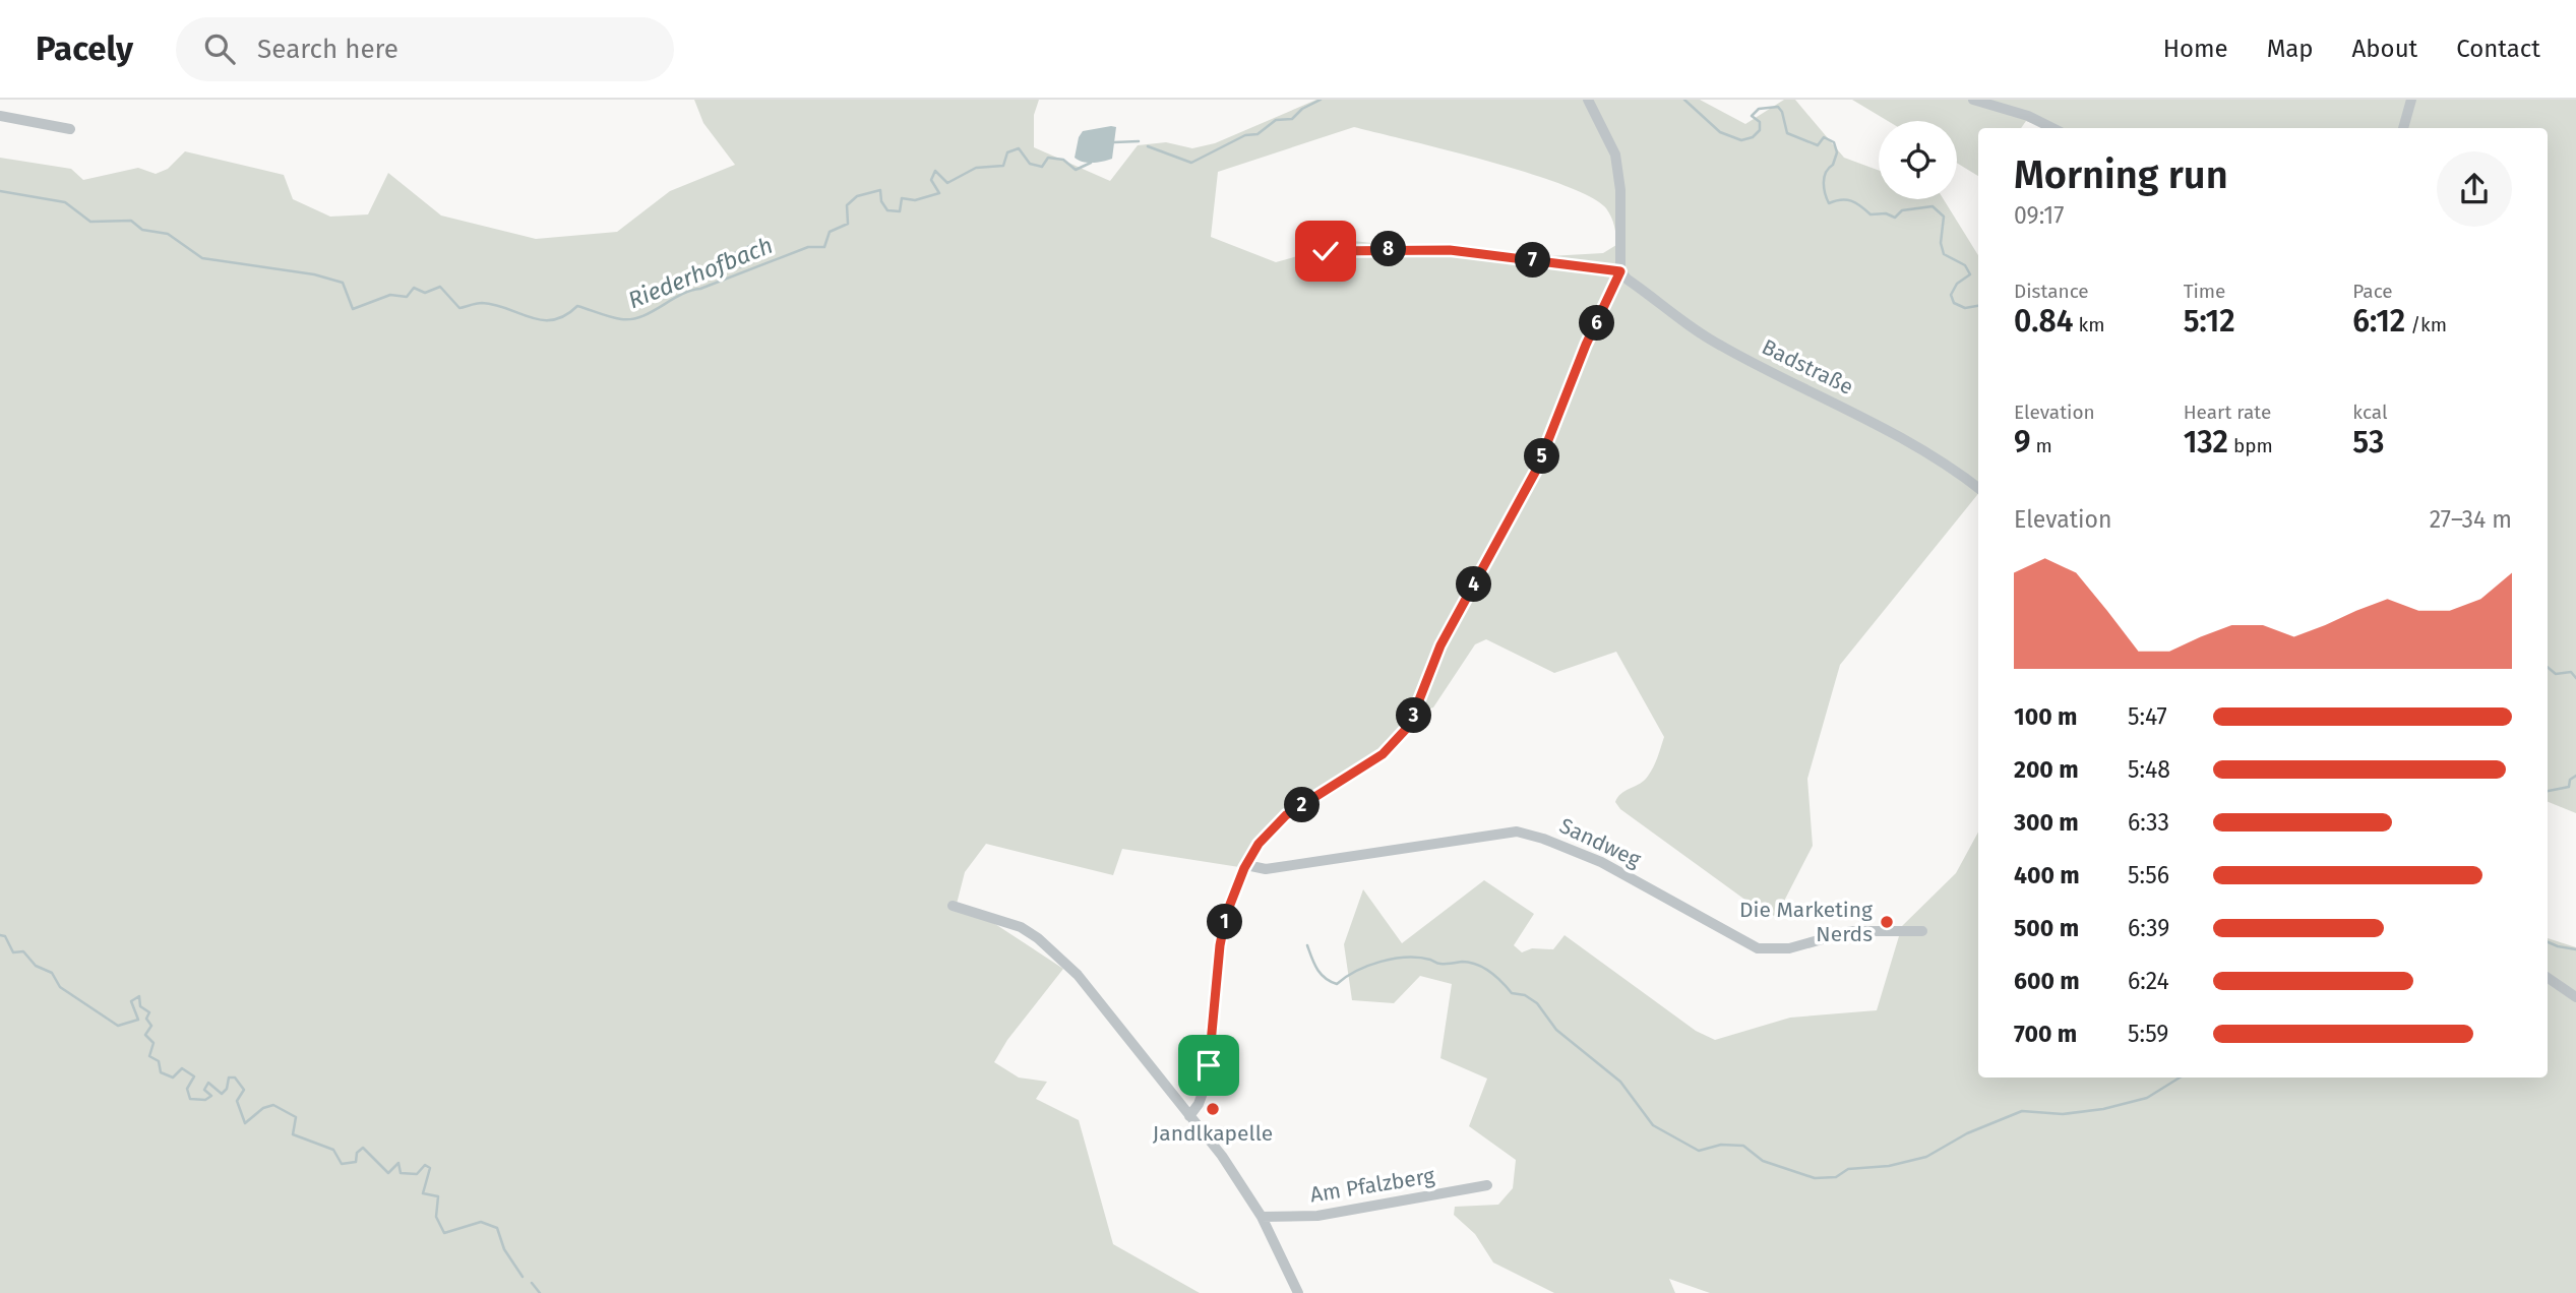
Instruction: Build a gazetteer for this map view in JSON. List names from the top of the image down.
{
  "streets": {
    "street": ["Badstraße", "Sandweg", "Am Pfalzberg"]
  },
  "water": ["Riederhofbach"],
  "places": ["Die Marketing Nerds", "Jandlkapelle"],
  "page": {
    "header": "Pacely",
    "search": "Search here",
    "nav": [
      "Home",
      "Map",
      "About",
      "Contact"
    ],
    "heading": ["Morning run", "09:17"],
    "pins": [
      "8",
      "7",
      "6",
      "5",
      "4",
      "3",
      "2",
      "1"
    ],
    "stats": [
      ["Distance", "0.84 km"],
      ["Time", "5:12"],
      ["Pace", "6:12 /km"],
      ["Elevation", "9 m"],
      ["Heart rate", "132 bpm"],
      ["kcal", "53"]
    ],
    "chart": ["Elevation", "27–34 m"],
    "list": [
      {
        "name": "100 m",
        "note": "5:47"
      },
      {
        "name": "200 m",
        "note": "5:48"
      },
      {
        "name": "300 m",
        "note": "6:33"
      },
      {
        "name": "400 m",
        "note": "5:56"
      },
      {
        "name": "500 m",
        "note": "6:39"
      },
      {
        "name": "600 m",
        "note": "6:24"
      },
      {
        "name": "700 m",
        "note": "5:59"
      }
    ]
  }
}
